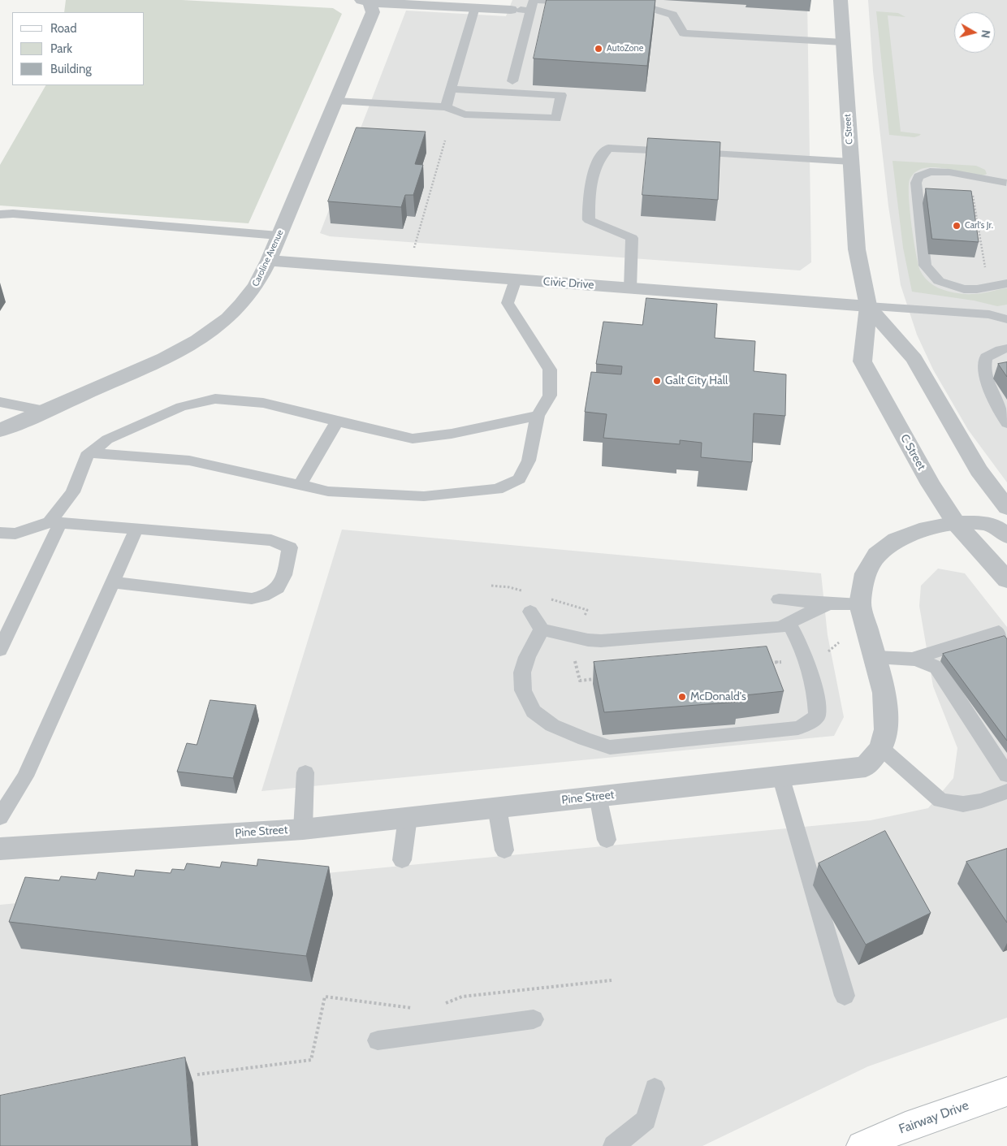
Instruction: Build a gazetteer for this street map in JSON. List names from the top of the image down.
{
  "streets": {
    "main road": ["Fairway Drive"],
    "street": [
      "C Street",
      "Caroline Avenue",
      "Civic Drive",
      "Pine Street"
    ]
  },
  "crossings": [
    ["C Street", "Civic Drive"],
    ["C Street", "Pine Street"],
    ["Caroline Avenue", "Civic Drive"]
  ],
  "places": [
    "AutoZone",
    "Carl's Jr.",
    "Galt City Hall",
    "McDonald's"
  ],
  "legend": ["Road", "Park", "Building"],
  "north": "right"
}
